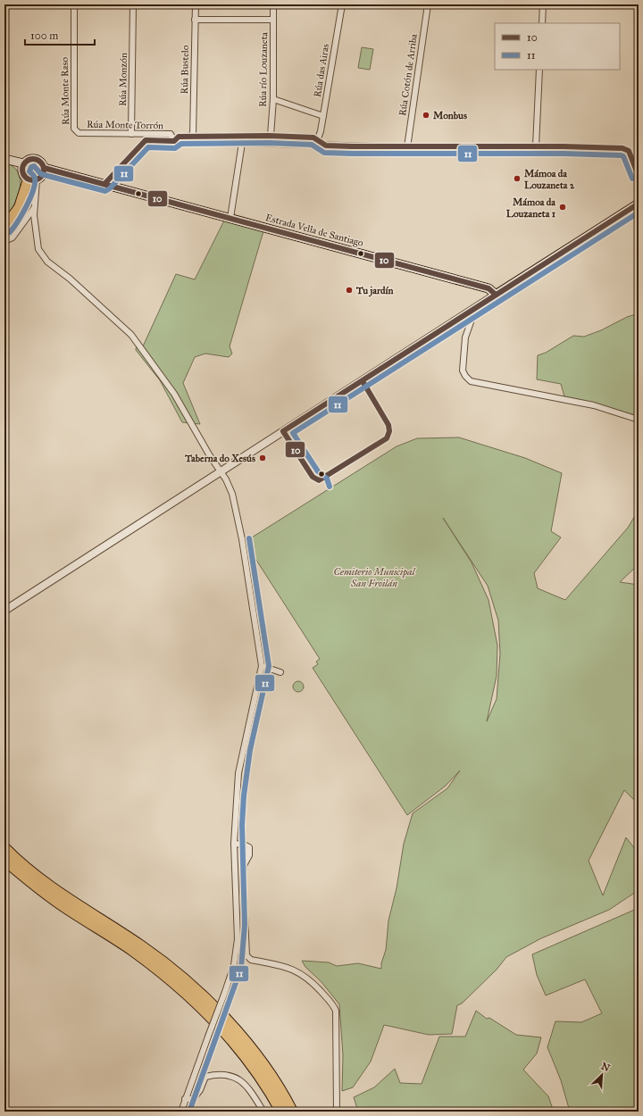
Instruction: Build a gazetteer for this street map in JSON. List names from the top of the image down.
{
  "streets": {
    "main road": ["Estrada Vella de Santiago"],
    "street": [
      "Rúa Bustelo",
      "Rúa río Louzaneta",
      "Rúa das Airas",
      "Rúa Cotón de Arriba",
      "Rúa Monzón",
      "Rúa Monte Raso",
      "Rúa Monte Torrón"
    ]
  },
  "crossings": [
    ["Rúa Bustelo", "Rúa Monte Torrón"],
    ["Rúa río Louzaneta", "Rúa Monte Torrón"],
    ["Rúa das Airas", "Rúa Monte Torrón"],
    ["Rúa Monzón", "Rúa Monte Torrón"],
    ["Rúa Monte Raso", "Rúa Monte Torrón"]
  ],
  "parks": ["Cemiterio Municipal San Froilán"],
  "places": [
    "Monbus",
    "Mámoa da Louzaneta 2",
    "Mámoa da Louzaneta 1",
    "Tu jardín",
    "Taberna do Xesús"
  ],
  "lines": ["transit line 10", "transit line 11"],
  "legend": ["10", "11"],
  "scale_bar": "100 m",
  "north": "top right"
}
